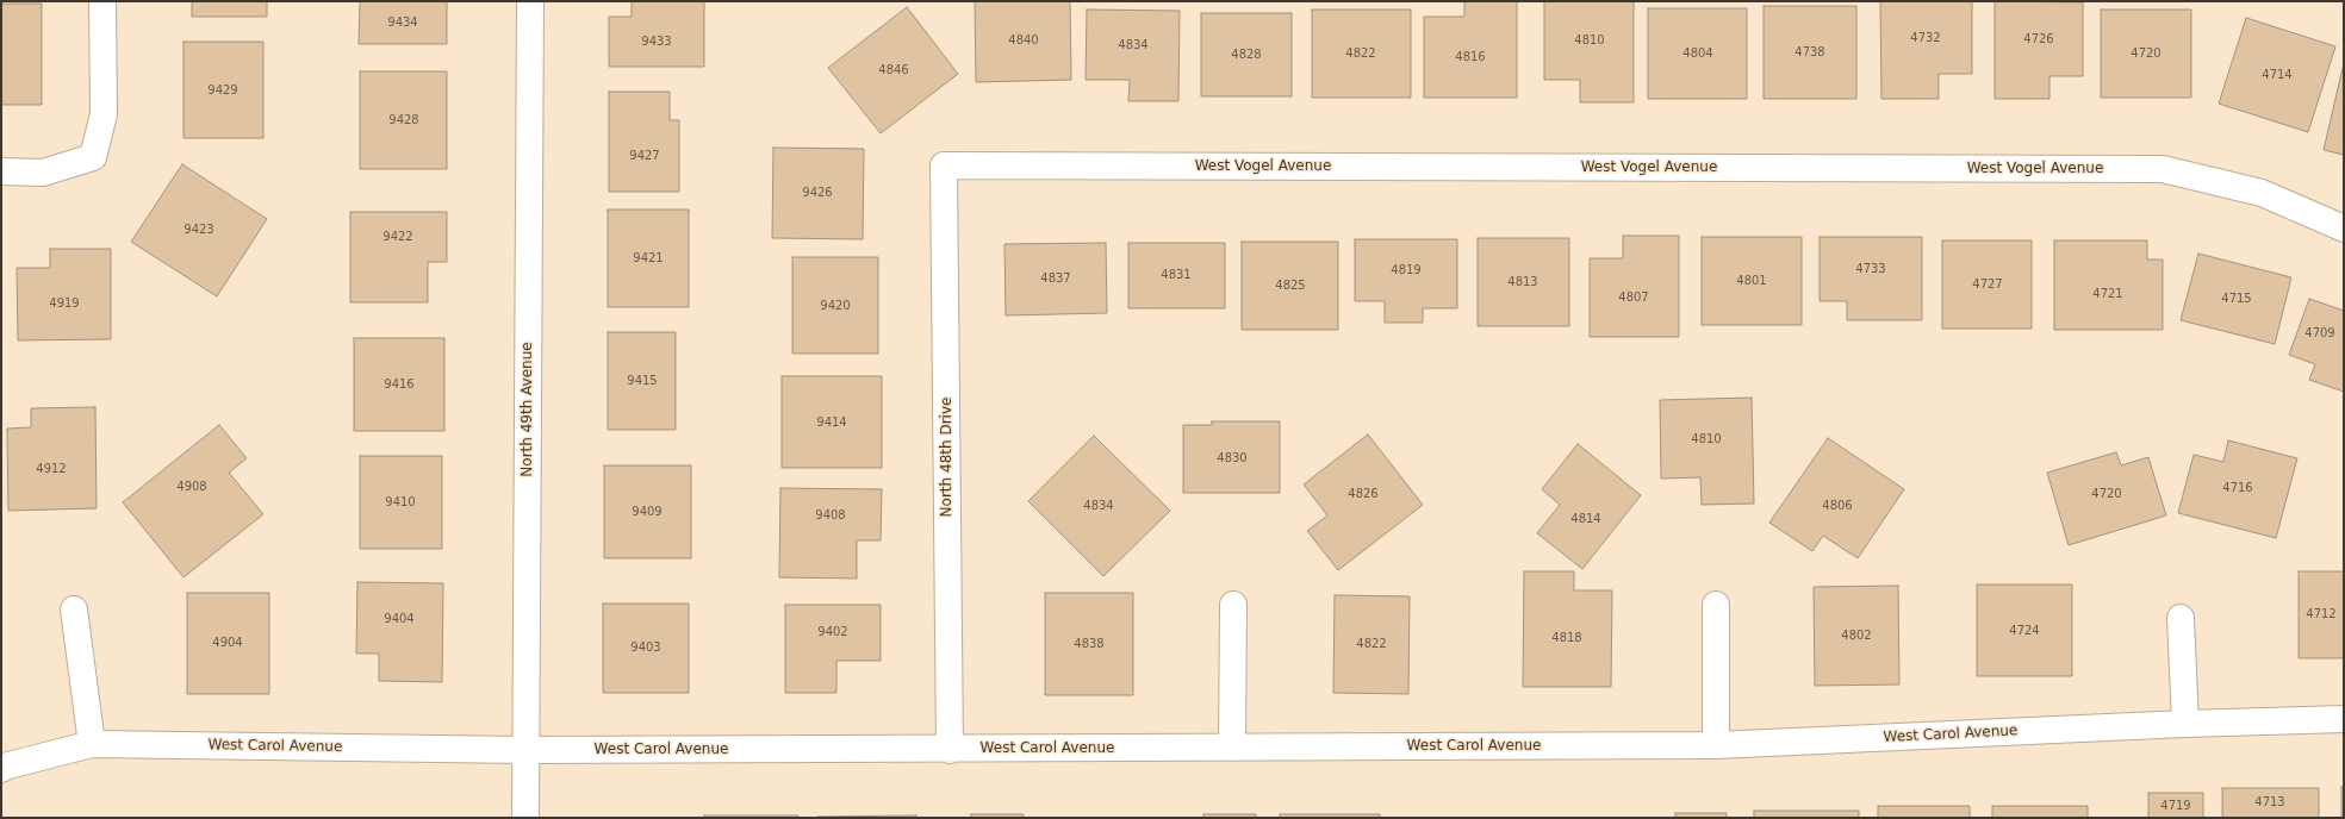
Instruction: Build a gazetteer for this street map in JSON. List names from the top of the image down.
{
  "streets": {
    "street": [
      "West Vogel Avenue",
      "North 49th Avenue",
      "North 48th Drive",
      "West Carol Avenue"
    ]
  },
  "crossings": [
    ["West Vogel Avenue", "North 48th Drive"],
    ["North 49th Avenue", "West Carol Avenue"],
    ["North 48th Drive", "West Carol Avenue"]
  ],
  "house_numbers": [
    "9434",
    "4732",
    "4726",
    "4840",
    "4810",
    "9433",
    "4834",
    "4738",
    "4822",
    "4804",
    "4720",
    "4828",
    "4816",
    "4846",
    "4714",
    "9429",
    "9428",
    "9427",
    "9426",
    "9423",
    "9422",
    "9421",
    "4733",
    "4819",
    "4831",
    "4837",
    "4801",
    "4813",
    "4727",
    "4825",
    "4721",
    "4807",
    "4715",
    "4919",
    "9420",
    "4709",
    "9415",
    "9416",
    "9414",
    "4810",
    "4830",
    "4912",
    "4908",
    "4716",
    "4826",
    "4720",
    "9410",
    "4834",
    "4806",
    "9409",
    "9408",
    "4814",
    "4712",
    "9404",
    "4724",
    "9402",
    "4802",
    "4818",
    "4904",
    "4838",
    "4822",
    "9403",
    "4713",
    "4719"
  ]
}
